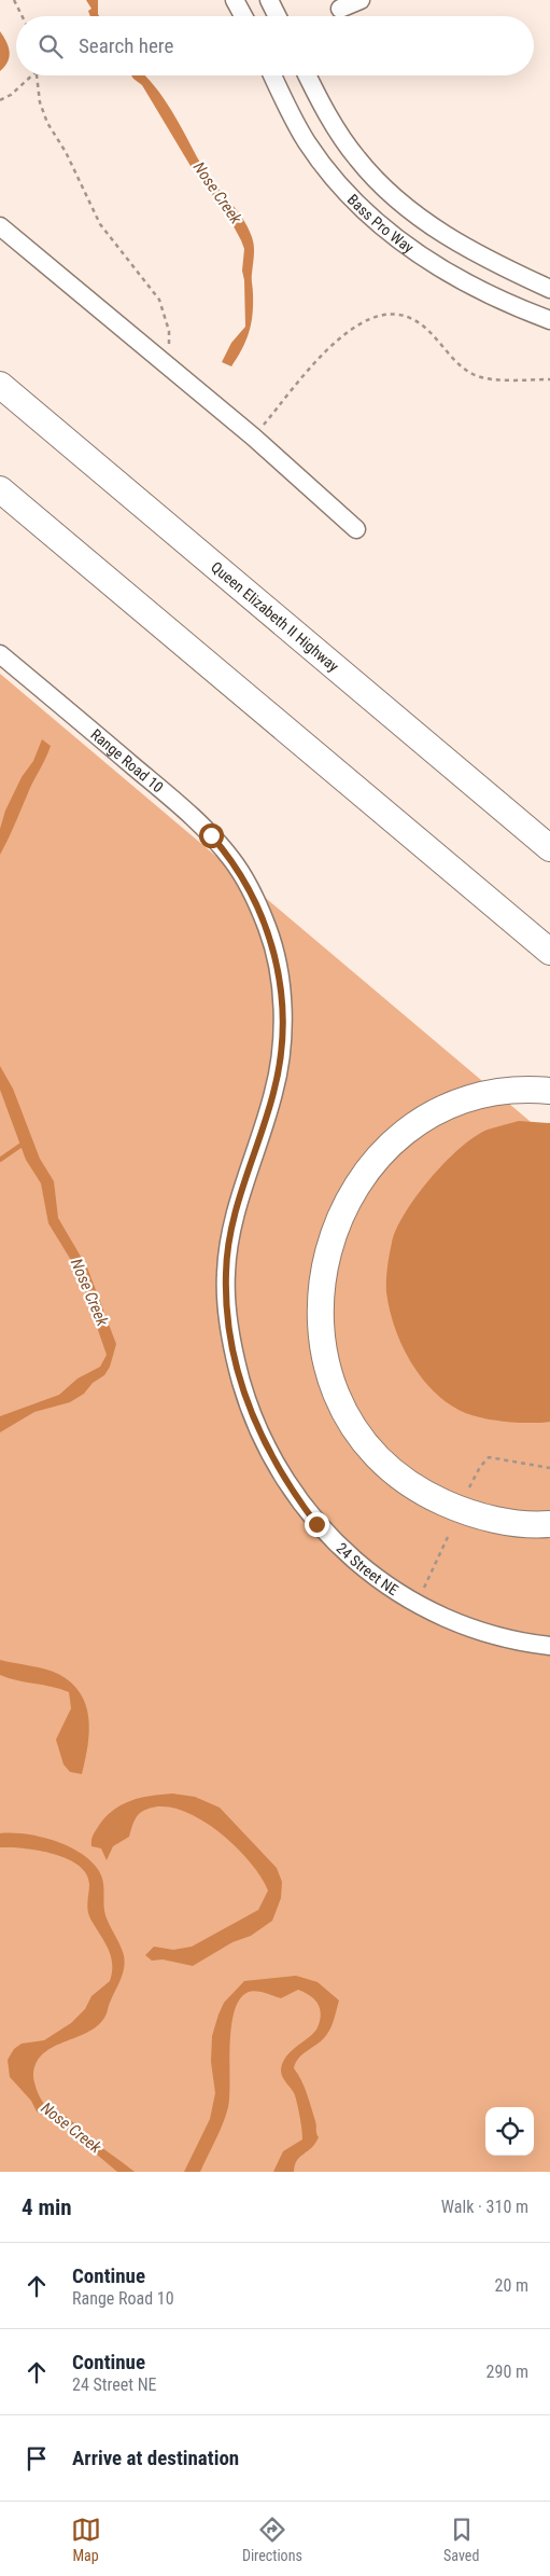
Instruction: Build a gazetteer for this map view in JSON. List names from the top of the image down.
{
  "streets": {
    "highway": ["Queen Elizabeth II Highway"],
    "street": ["Bass Pro Way", "Range Road 10", "24 Street NE"]
  },
  "crossings": [
    ["Range Road 10", "24 Street NE"]
  ],
  "water": ["Nose Creek"],
  "page": {
    "search": "Search here",
    "heading": ["4 min", "Walk · 310 m"],
    "list": [
      ["Continue", "Range Road 10", "20 m"],
      ["Continue", "24 Street NE", "290 m"],
      "Arrive at destination"
    ],
    "nav": ["Map", "Directions", "Saved"]
  }
}
